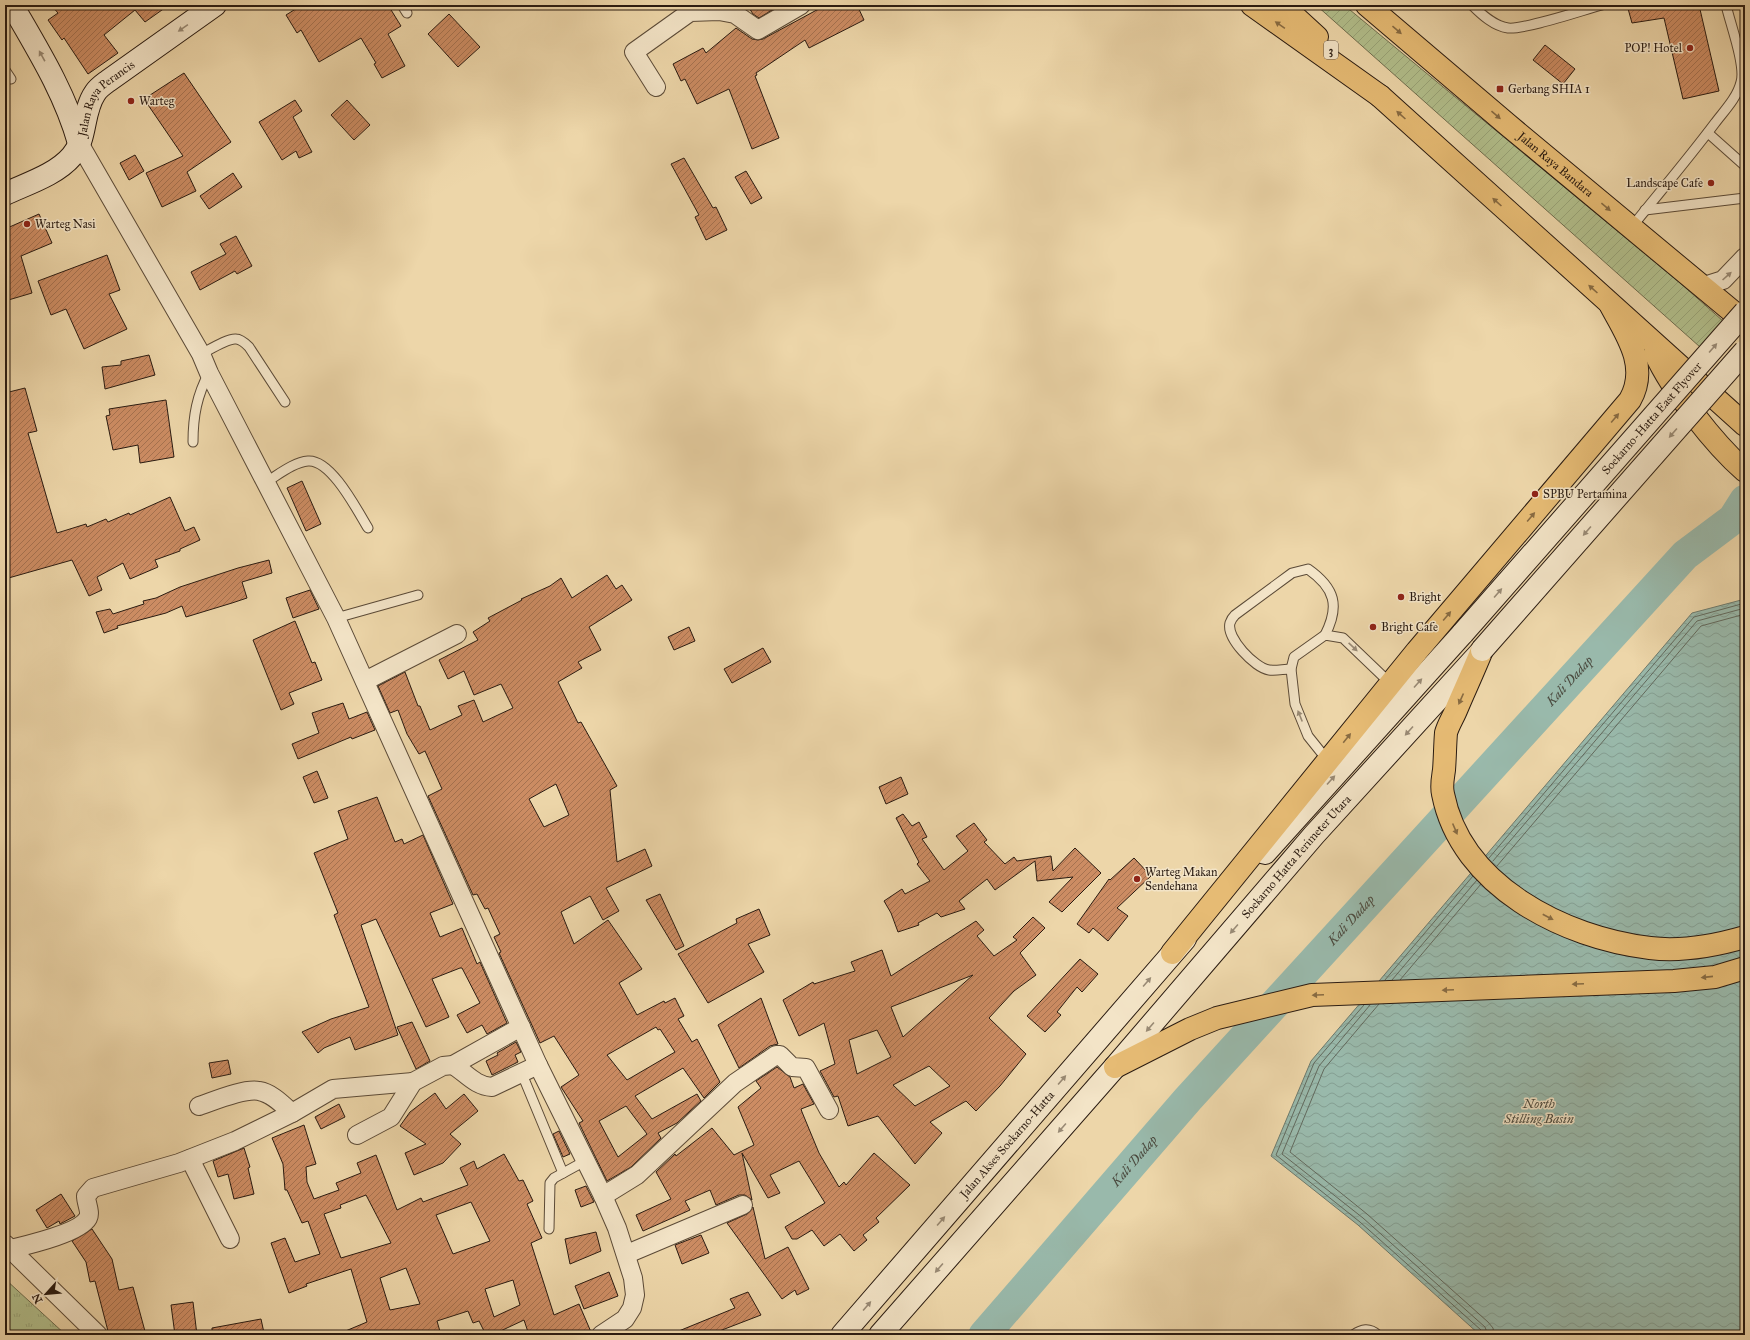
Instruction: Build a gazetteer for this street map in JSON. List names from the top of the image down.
{
  "streets": {
    "main road": [
      "3",
      "Jalan Raya Perancis",
      "Jalan Raya Bandara",
      "Soekarno-Hatta East Flyover",
      "Soekarno Hatta Perimeter Utara",
      "Jalan Akses Soekarno-Hatta"
    ]
  },
  "crossings": [
    ["Soekarno-Hatta East Flyover", "Soekarno Hatta Perimeter Utara"],
    ["Soekarno-Hatta East Flyover", "Jalan Akses Soekarno-Hatta"]
  ],
  "one_way": ["Jalan Raya Perancis"],
  "water": ["Kali Dadap", "North Stilling Basin"],
  "places": {
    "other": [
      "POP! Hotel",
      "Warteg",
      "Landscape Cafe",
      "Warteg Nasi",
      "SPBU Pertamina",
      "Bright",
      "Bright Cafe",
      "Warteg Makan Sendehana"
    ],
    "transit": ["Gerbang SHIA 1"]
  },
  "north": "bottom left"
}
